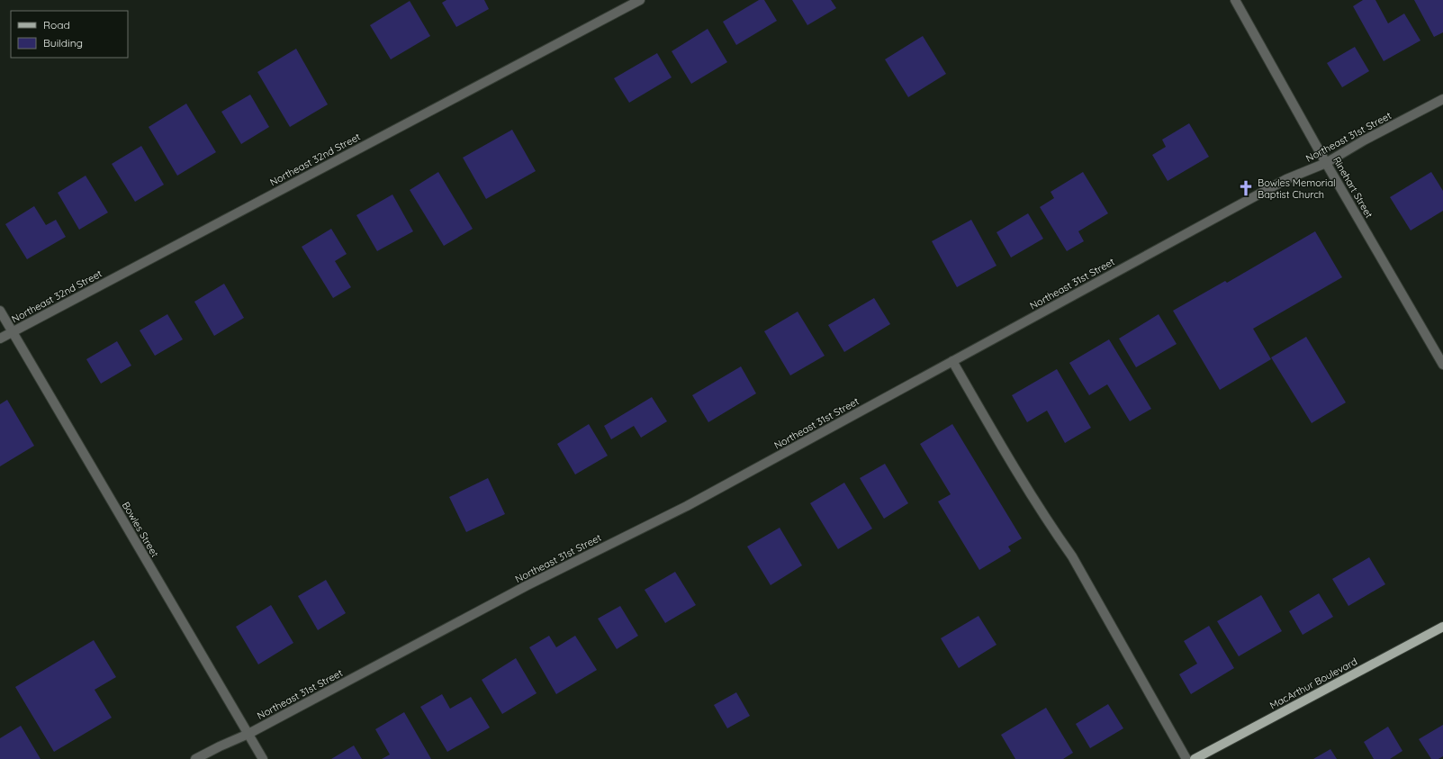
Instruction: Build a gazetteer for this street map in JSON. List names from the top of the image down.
{
  "streets": {
    "main road": ["MacArthur Boulevard"],
    "street": [
      "Northeast 31st Street",
      "Northeast 32nd Street",
      "Rinehart Street",
      "Bowles Street"
    ]
  },
  "crossings": [
    ["Northeast 31st Street", "Rinehart Street"],
    ["Northeast 31st Street", "Bowles Street"],
    ["Northeast 32nd Street", "Bowles Street"]
  ],
  "places": {
    "church": ["Bowles Memorial Baptist Church"]
  },
  "legend": ["Road", "Building"]
}
